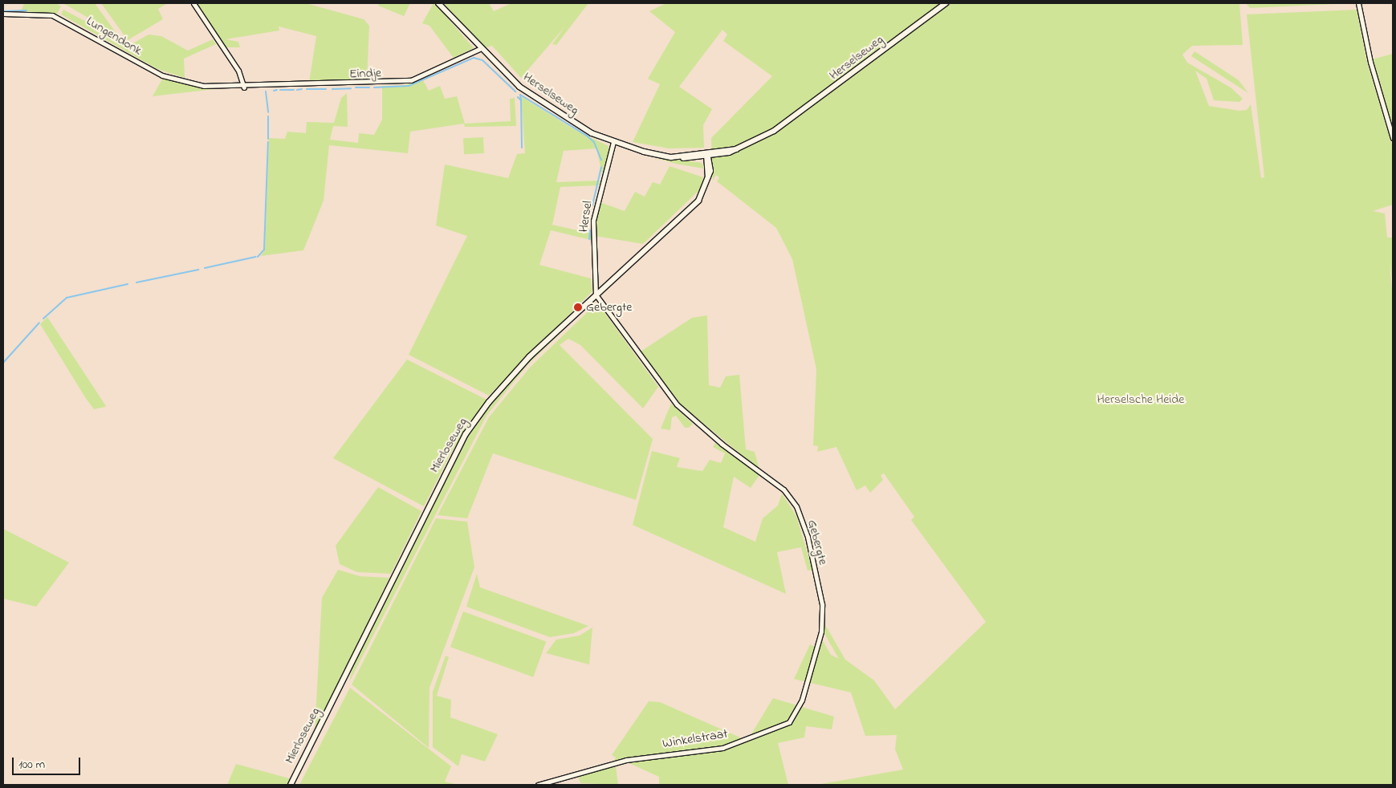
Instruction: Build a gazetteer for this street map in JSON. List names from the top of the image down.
{
  "streets": {
    "street": [
      "Lungendonk",
      "Herselseweg",
      "Eindje",
      "Hersel",
      "Mierloseweg",
      "Gebergte",
      "Winkelstraat"
    ]
  },
  "crossings": [
    ["Lungendonk", "Eindje"],
    ["Herselseweg", "Eindje"],
    ["Herselseweg", "Hersel"],
    ["Herselseweg", "Mierloseweg"],
    ["Hersel", "Mierloseweg"],
    ["Hersel", "Gebergte"],
    ["Mierloseweg", "Gebergte"],
    ["Gebergte", "Winkelstraat"]
  ],
  "parks": ["Herselsche Heide"],
  "places": ["Gebergte"],
  "scale_bar": "100 m"
}
